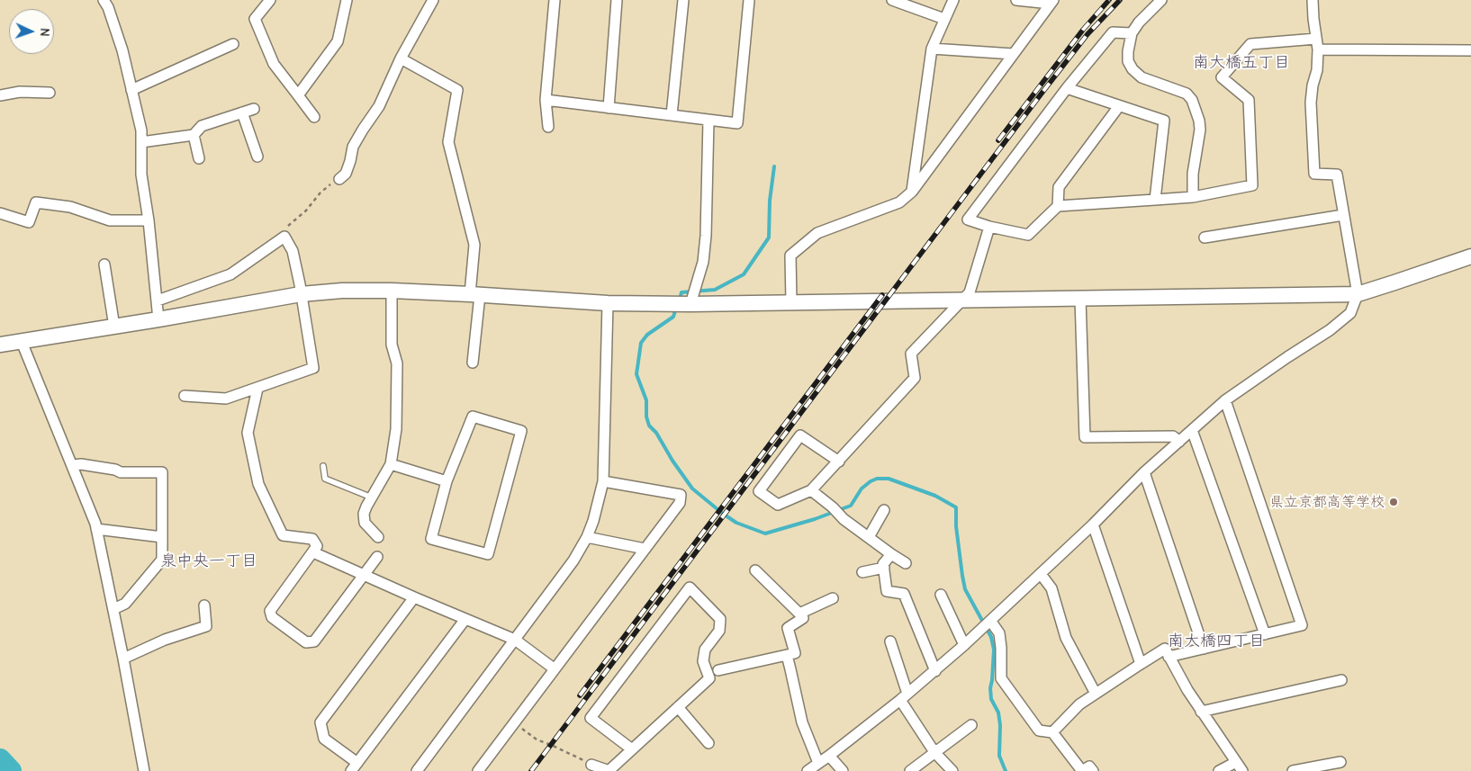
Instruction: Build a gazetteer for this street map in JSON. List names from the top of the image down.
{
  "districts": ["南大橋五丁目", "泉中央一丁目", "南大橋四丁目"],
  "places": ["県立京都高等学校"],
  "north": "right"
}
